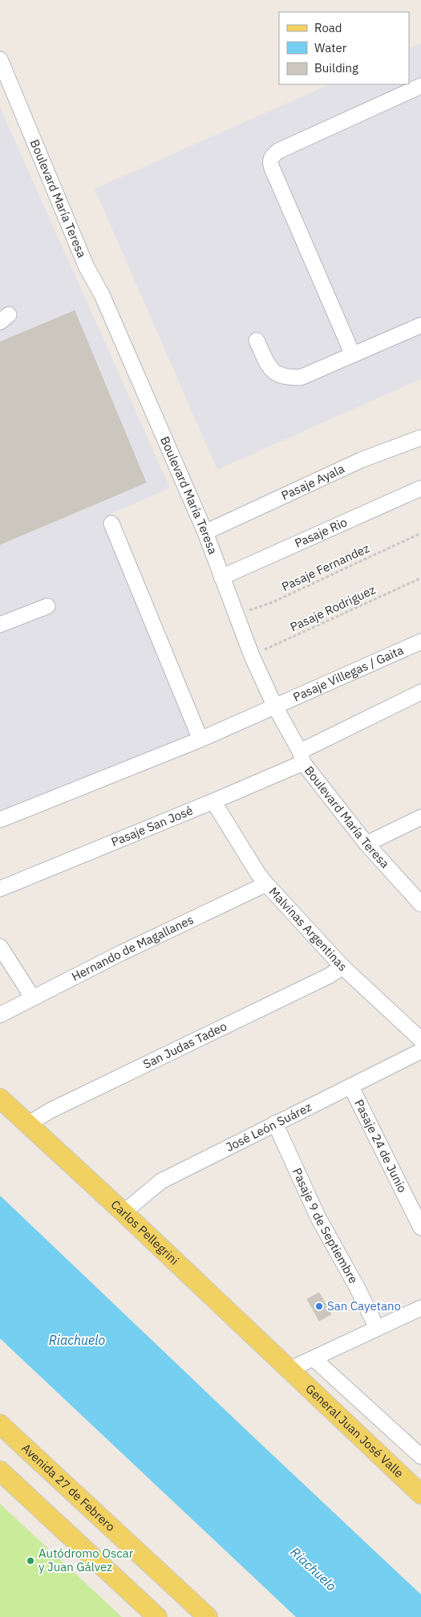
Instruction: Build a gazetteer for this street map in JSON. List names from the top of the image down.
{
  "streets": {
    "main road": ["Carlos Pellegrini", "General Juan José Valle", "Avenida 27 de Febrero"],
    "street": [
      "Boulevard María Teresa",
      "Pasaje Ayala",
      "Pasaje Rio",
      "Pasaje Villegas / Gaita",
      "Pasaje San José",
      "Malvinas Argentinas",
      "Hernando de Magallanes",
      "San Judas Tadeo",
      "José León Suárez",
      "Pasaje 24 de Junio",
      "Pasaje 9 de Septiembre"
    ],
    "path": ["Pasaje Fernandez", "Pasaje Rodriguez"]
  },
  "crossings": [
    ["Boulevard María Teresa", "Pasaje Ayala"],
    ["Boulevard María Teresa", "Pasaje Rio"],
    ["Boulevard María Teresa", "Pasaje Fernandez"],
    ["Boulevard María Teresa", "Pasaje Rodriguez"],
    ["Boulevard María Teresa", "Pasaje Villegas / Gaita"],
    ["Boulevard María Teresa", "Pasaje San José"],
    ["Pasaje San José", "Malvinas Argentinas"],
    ["Malvinas Argentinas", "Hernando de Magallanes"],
    ["Malvinas Argentinas", "San Judas Tadeo"],
    ["San Judas Tadeo", "Carlos Pellegrini"],
    ["José León Suárez", "Pasaje 24 de Junio"],
    ["José León Suárez", "Pasaje 9 de Septiembre"],
    ["José León Suárez", "Carlos Pellegrini"],
    ["Carlos Pellegrini", "General Juan José Valle"]
  ],
  "water": ["Riachuelo"],
  "places": ["San Cayetano", "Autódromo Oscar y Juan Gálvez"],
  "legend": ["Road", "Water", "Building"]
}
